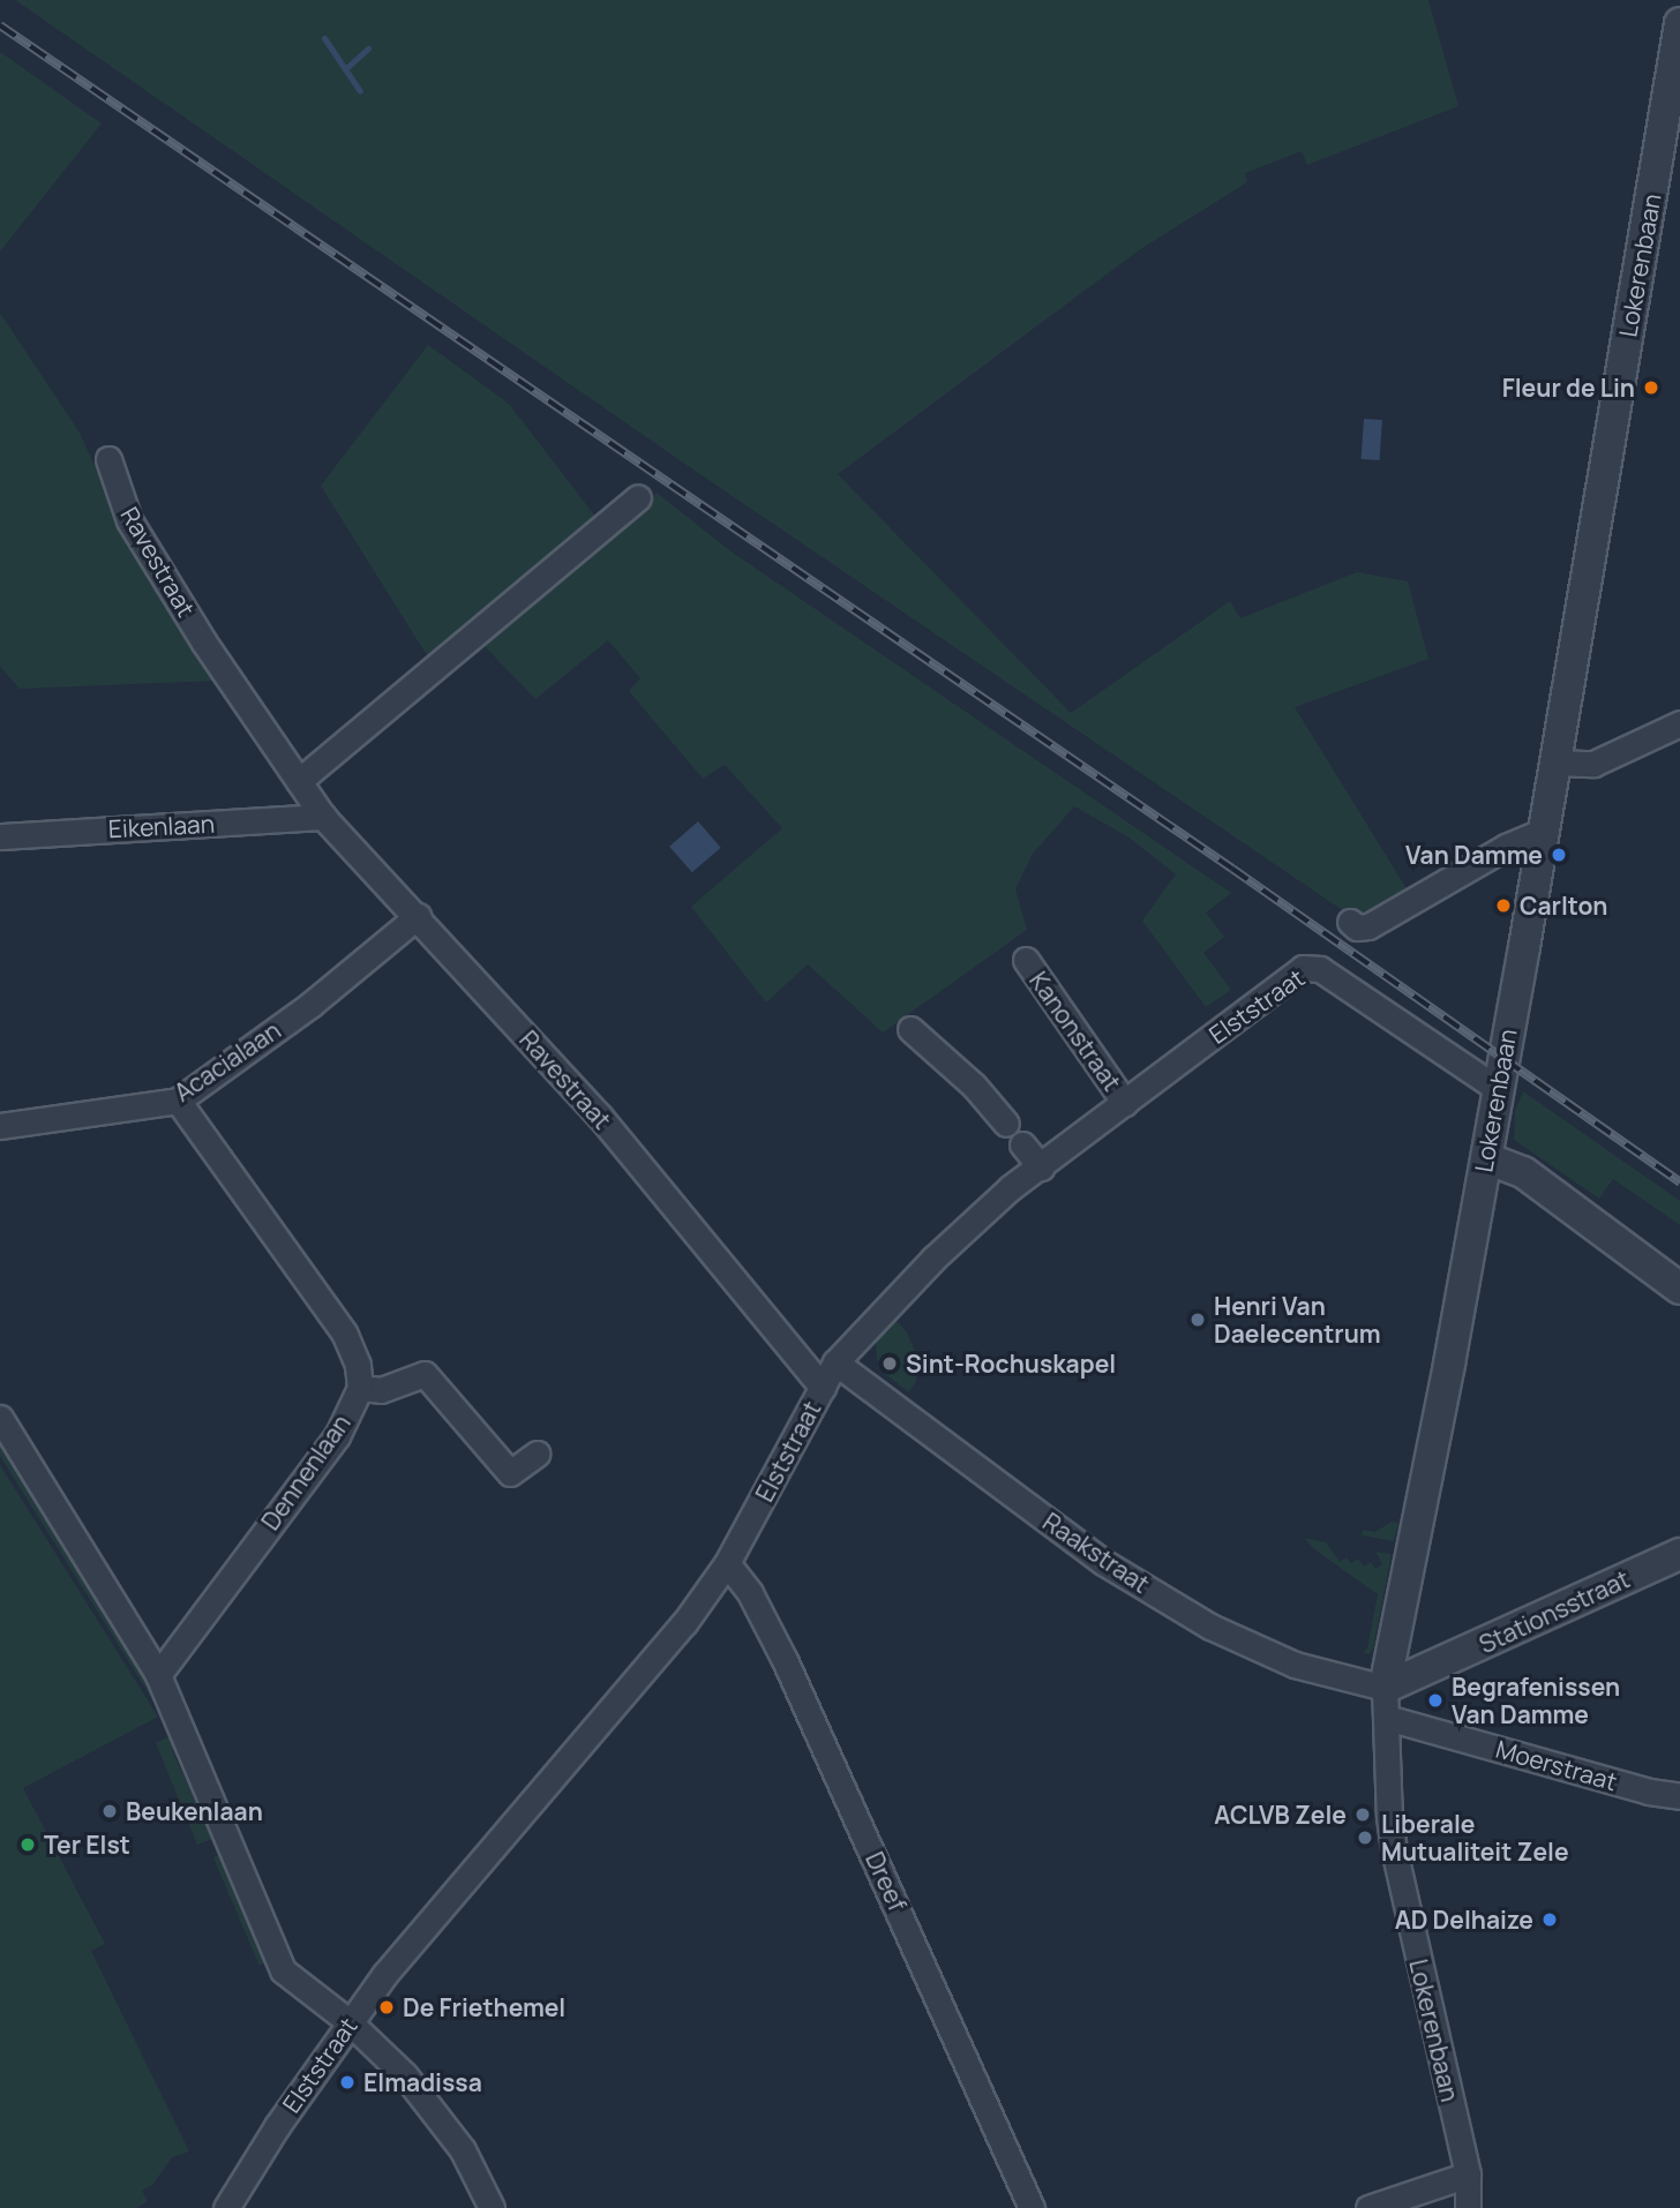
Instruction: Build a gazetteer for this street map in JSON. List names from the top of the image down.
{
  "streets": {
    "street": [
      "Lokerenbaan",
      "Ravestraat",
      "Eikenlaan",
      "Elststraat",
      "Kanonstraat",
      "Acacialaan",
      "Dennenlaan",
      "Raakstraat",
      "Stationsstraat",
      "Moerstraat",
      "Dreef"
    ]
  },
  "crossings": [
    ["Lokerenbaan", "Elststraat"],
    ["Lokerenbaan", "Raakstraat"],
    ["Lokerenbaan", "Stationsstraat"],
    ["Lokerenbaan", "Moerstraat"],
    ["Ravestraat", "Eikenlaan"],
    ["Ravestraat", "Elststraat"],
    ["Ravestraat", "Acacialaan"],
    ["Elststraat", "Kanonstraat"],
    ["Elststraat", "Raakstraat"],
    ["Elststraat", "Dreef"],
    ["Acacialaan", "Dennenlaan"],
    ["Raakstraat", "Stationsstraat"],
    ["Raakstraat", "Moerstraat"],
    ["Stationsstraat", "Moerstraat"]
  ],
  "places": [
    "Fleur de Lin",
    "Van Damme",
    "Carlton",
    "Henri Van Daelecentrum",
    "Sint-Rochuskapel",
    "Begrafenissen Van Damme",
    "Beukenlaan",
    "ACLVB Zele",
    "Liberale Mutualiteit Zele",
    "Ter Elst",
    "AD Delhaize",
    "De Friethemel",
    "Elmadissa"
  ]
}
